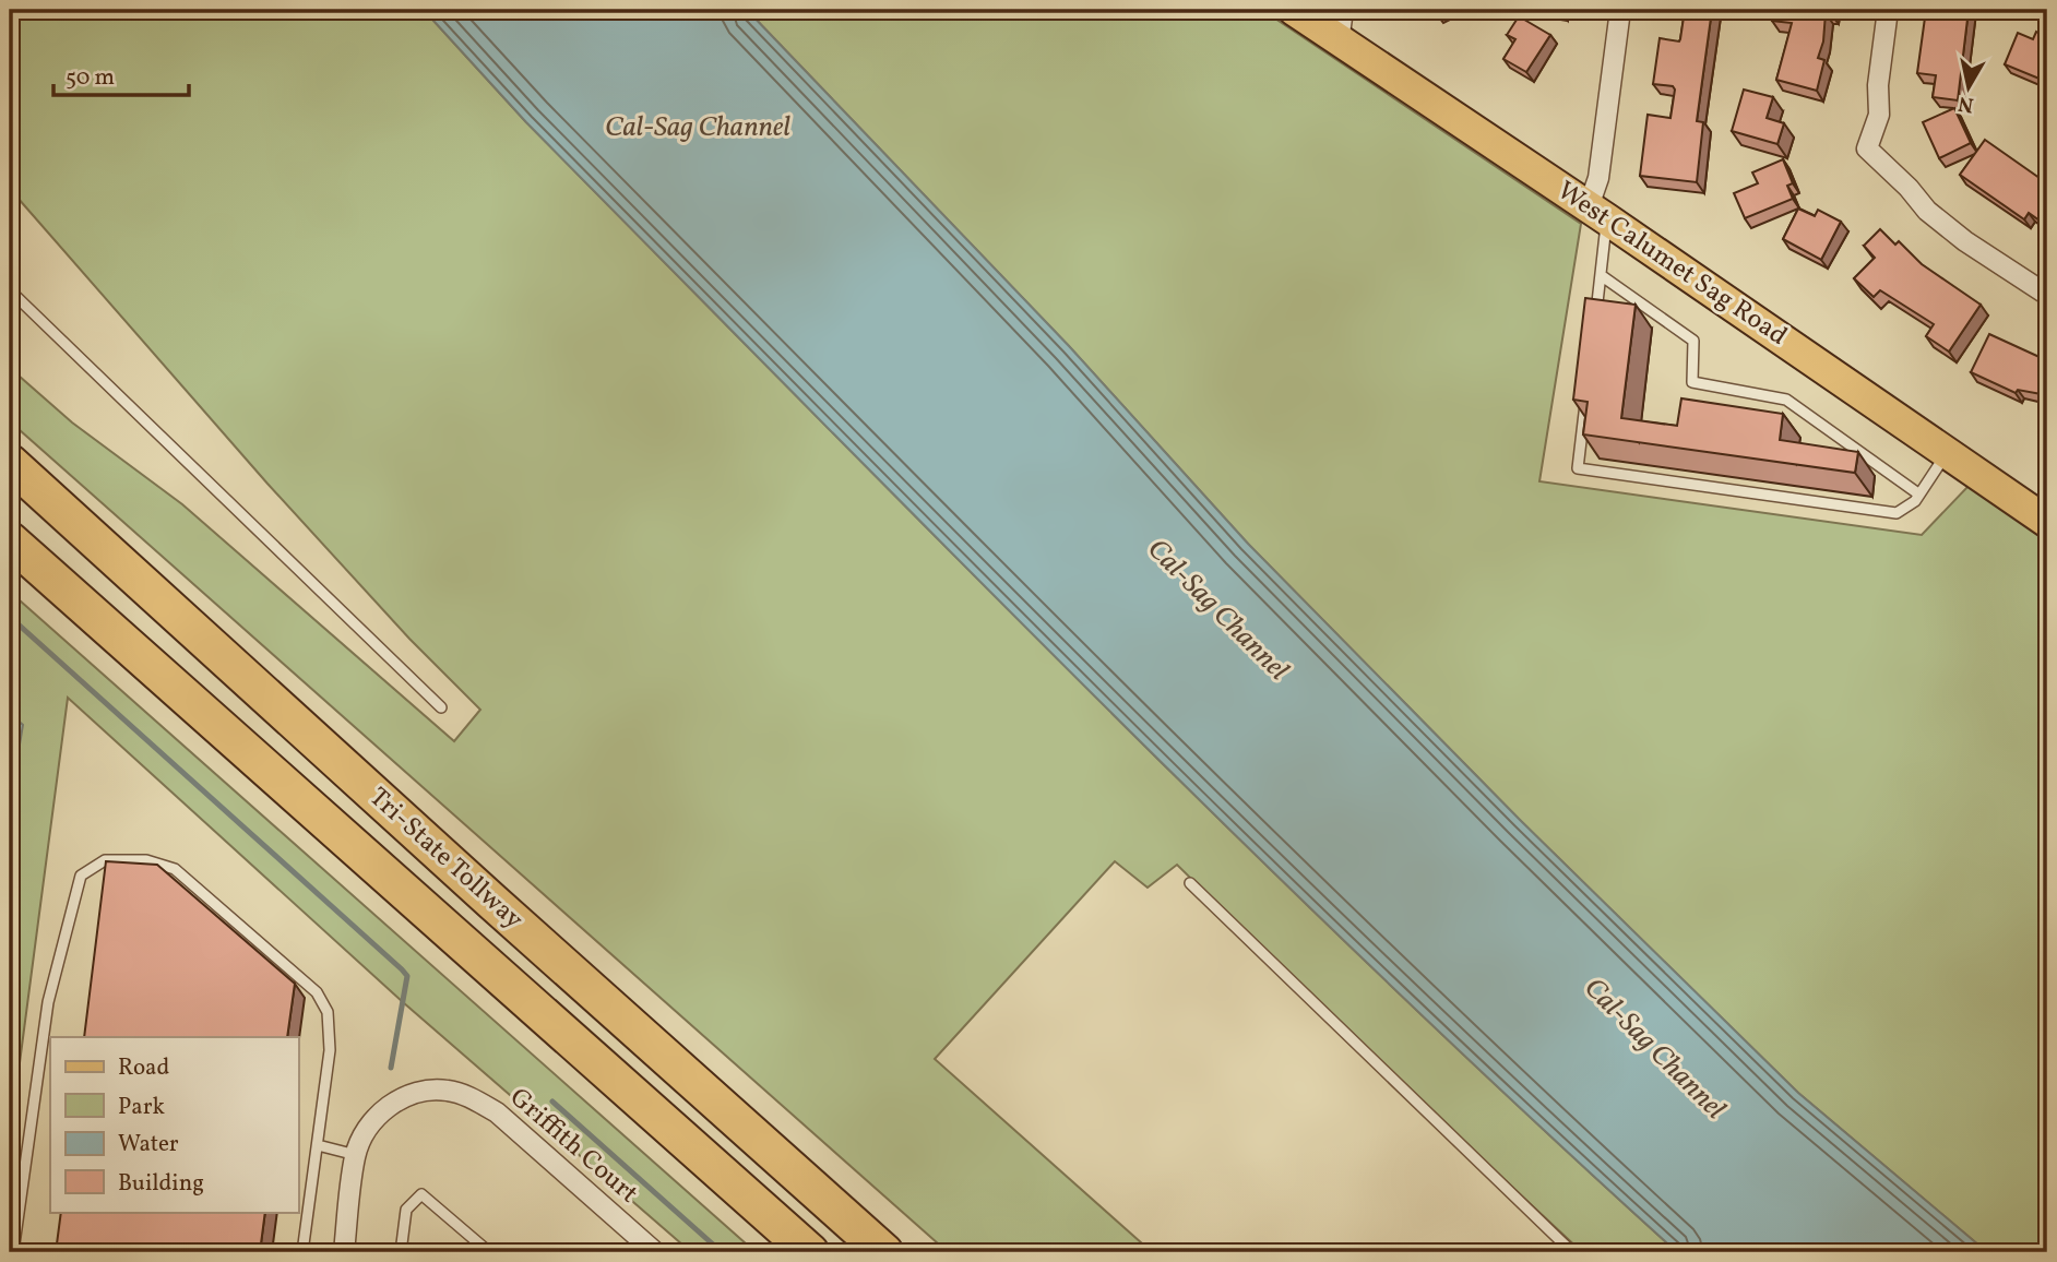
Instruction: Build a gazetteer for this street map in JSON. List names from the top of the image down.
{
  "streets": {
    "highway": ["Tri-State Tollway"],
    "main road": ["West Calumet Sag Road"],
    "street": ["Griffith Court"]
  },
  "water": ["Cal-Sag Channel"],
  "legend": [
    "Road",
    "Park",
    "Water",
    "Building"
  ],
  "scale_bar": "50 m",
  "north": "bottom"
}
